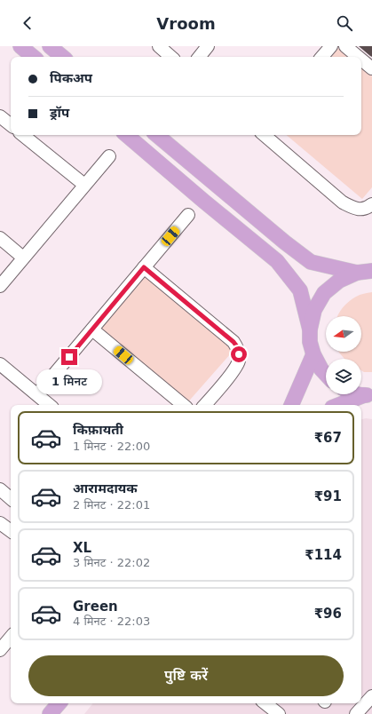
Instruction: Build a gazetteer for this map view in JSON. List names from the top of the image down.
{
  "north": "left",
  "page": {
    "header": "Vroom",
    "banner": ["पिकअप", "ड्रॉप"],
    "bubble": "1 मिनट",
    "list": [
      {
        "name": "किफ़ायती",
        "note": "1 मिनट · 22:00",
        "value": "₹67"
      },
      {
        "name": "आरामदायक",
        "note": "2 मिनट · 22:01",
        "value": "₹91"
      },
      {
        "name": "XL",
        "note": "3 मिनट · 22:02",
        "value": "₹114"
      },
      {
        "name": "Green",
        "note": "4 मिनट · 22:03",
        "value": "₹96"
      }
    ],
    "buttons": "पुष्टि करें"
  }
}
